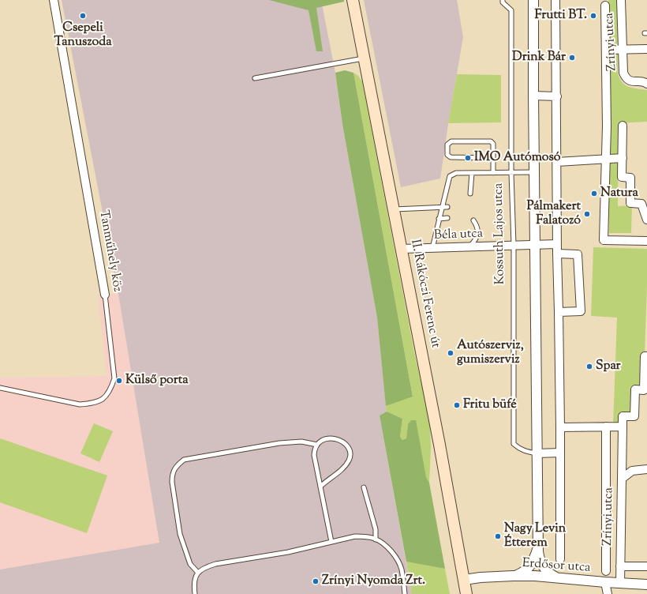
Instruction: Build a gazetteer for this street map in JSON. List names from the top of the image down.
{
  "streets": {
    "main road": ["II. Rákóczi Ferenc út"],
    "street": [
      "Zrínyi utca",
      "Béla utca",
      "Tanműhely köz",
      "Erdősor utca"
    ],
    "lane": ["Kossuth Lajos utca"]
  },
  "crossings": [
    ["Zrínyi utca", "Erdősor utca"],
    ["Kossuth Lajos utca", "Béla utca"],
    ["Béla utca", "II. Rákóczi Ferenc út"],
    ["II. Rákóczi Ferenc út", "Erdősor utca"]
  ],
  "places": [
    "Csepeli Tanuszoda",
    "Frutti BT.",
    "Drink Bár",
    "IMO Autómosó",
    "Natura",
    "Pálmakert Falatozó",
    "Autószerviz, gumiszerviz",
    "Spar",
    "Külső porta",
    "Fritu büfé",
    "Nagy Levin Étterem",
    "Zrínyi Nyomda Zrt."
  ]
}
